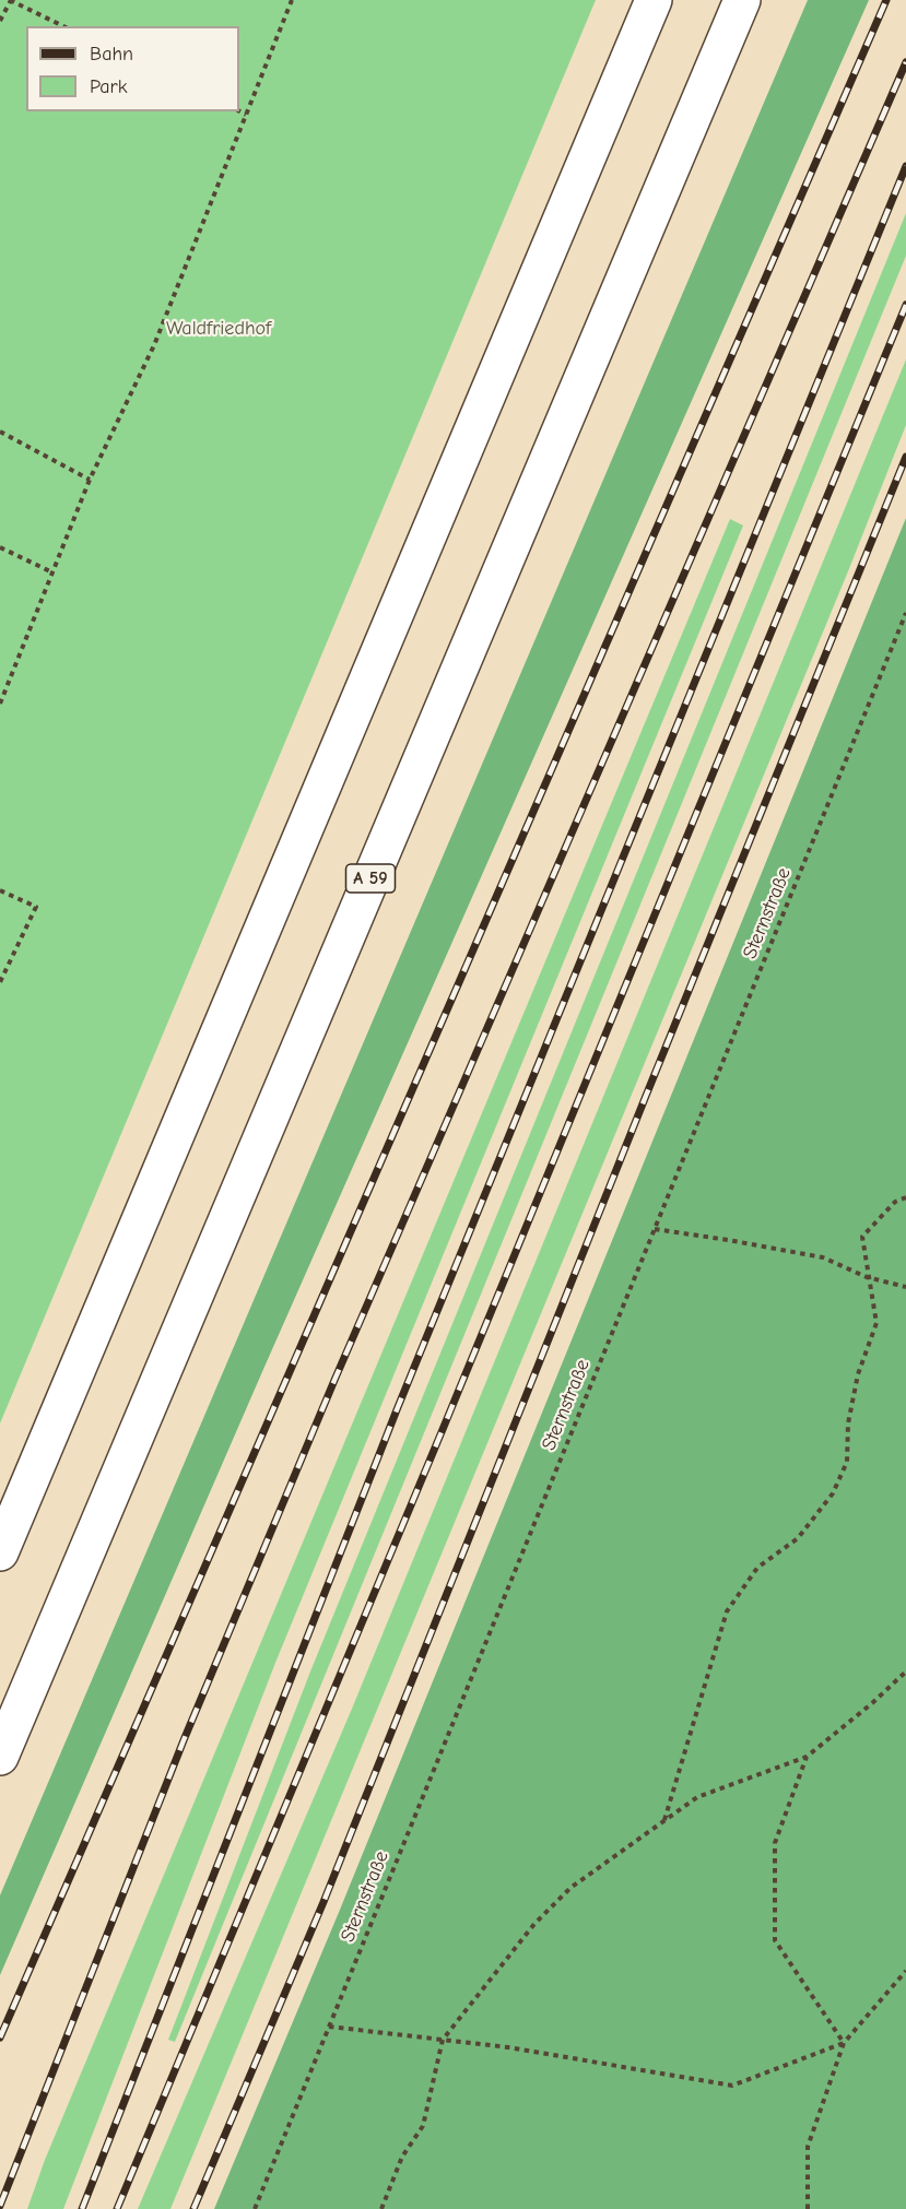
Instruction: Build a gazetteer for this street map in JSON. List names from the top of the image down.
{
  "streets": {
    "highway": ["A 59"],
    "path": ["Sternstraße"]
  },
  "parks": ["Waldfriedhof"],
  "legend": ["Bahn", "Park"]
}
